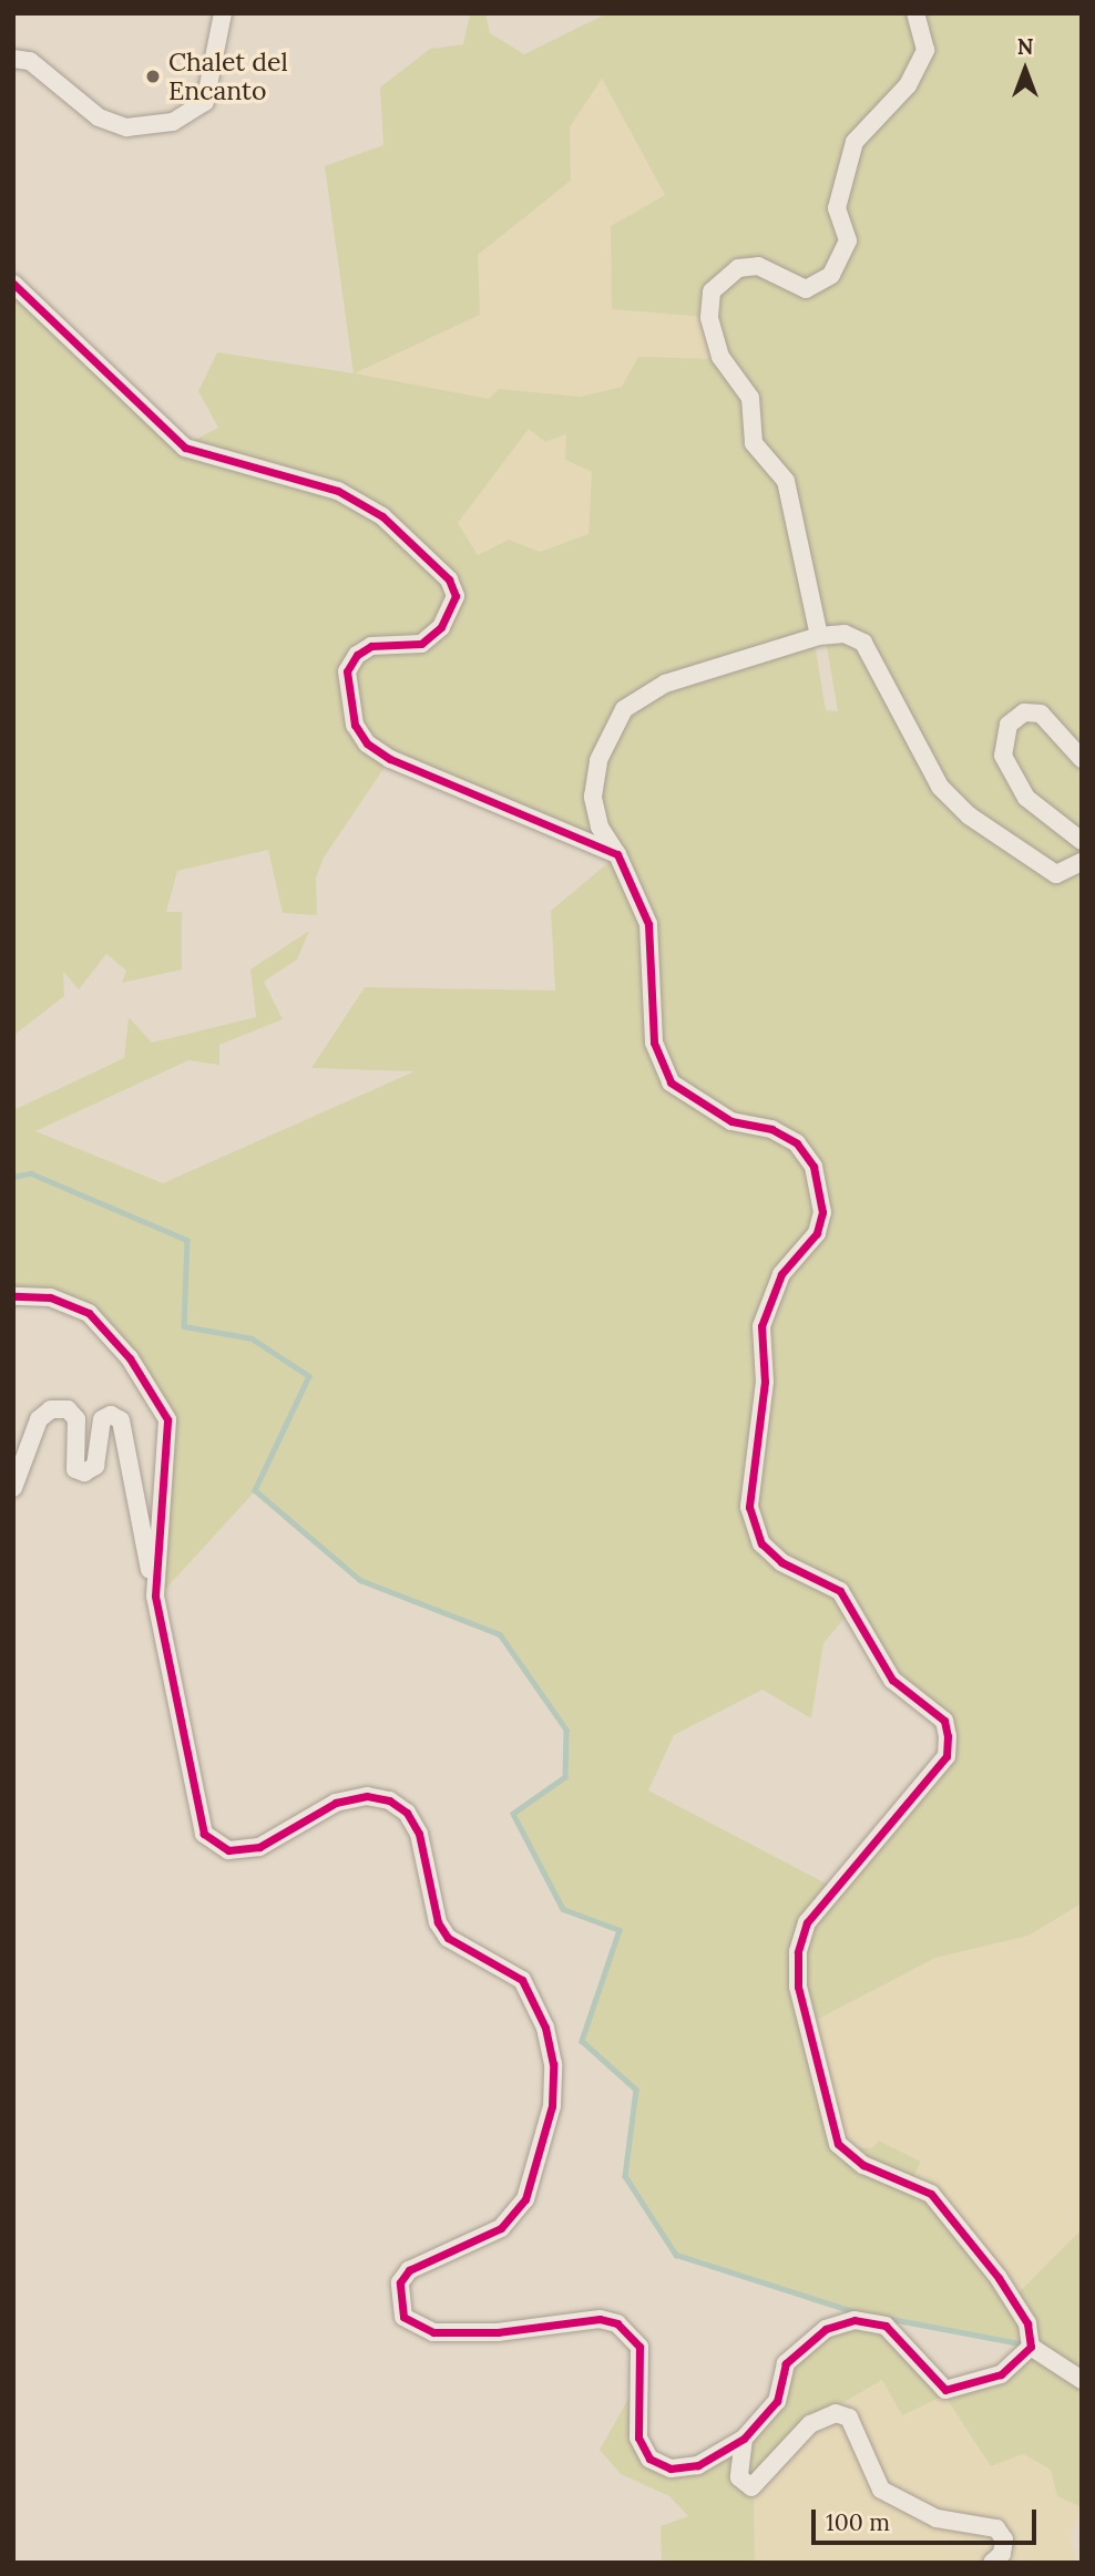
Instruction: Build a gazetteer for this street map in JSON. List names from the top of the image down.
{
  "places": ["Chalet del Encanto"],
  "scale_bar": "100 m",
  "north": "top"
}
